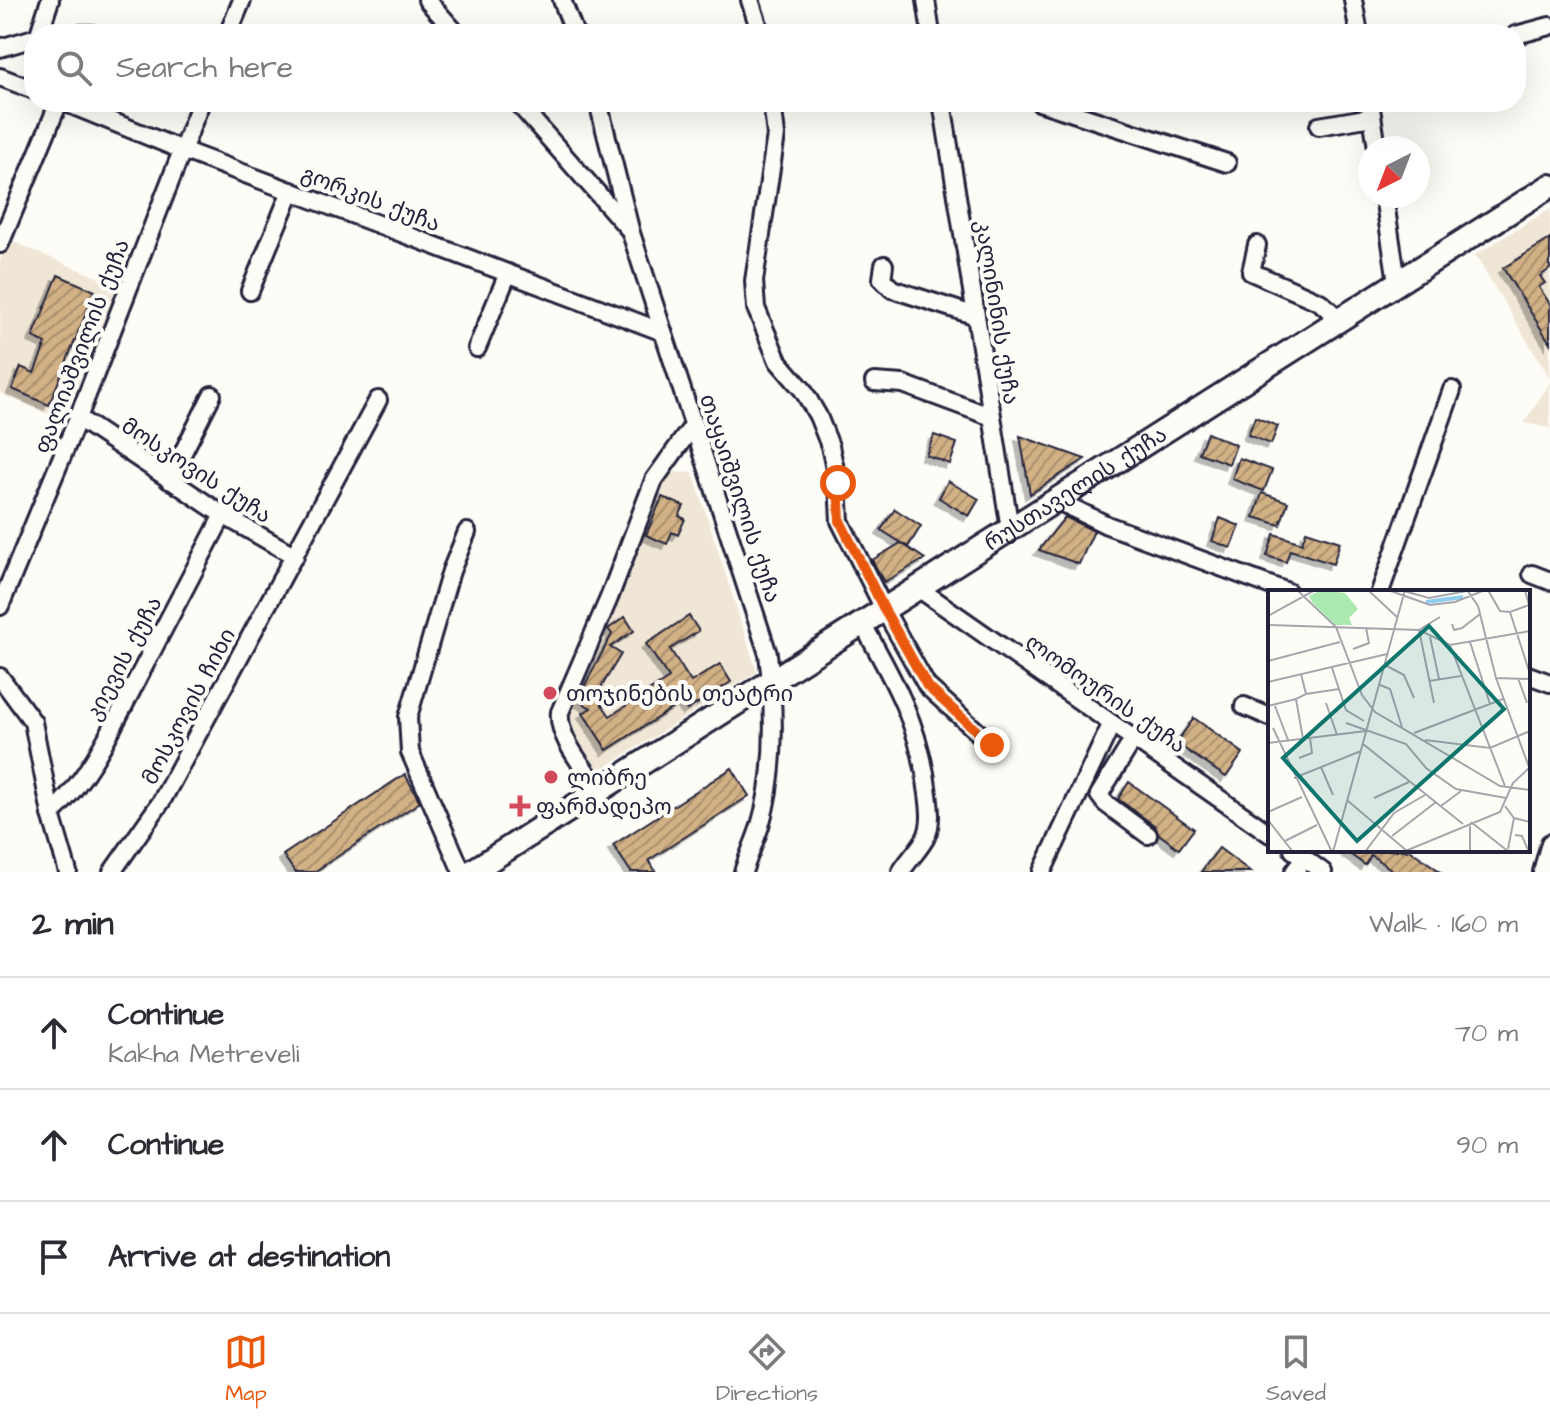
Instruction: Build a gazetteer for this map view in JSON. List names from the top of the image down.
{
  "streets": {
    "main road": ["რუსთაველის ქუჩა"],
    "street": [
      "გორკის ქუჩა",
      "კალინინის ქუჩა",
      "ფალიაშვილის ქუჩა",
      "მოსკოვის ქუჩა",
      "თაყაიშვილის ქუჩა",
      "კიევის ქუჩა",
      "ლომოურის ქუჩა",
      "მოსკოვის ჩიხი"
    ]
  },
  "crossings": [
    ["გორკის ქუჩა", "ფალიაშვილის ქუჩა"],
    ["გორკის ქუჩა", "თაყაიშვილის ქუჩა"],
    ["კალინინის ქუჩა", "რუსთაველის ქუჩა"],
    ["ფალიაშვილის ქუჩა", "მოსკოვის ქუჩა"],
    ["მოსკოვის ქუჩა", "კიევის ქუჩა"],
    ["მოსკოვის ქუჩა", "მოსკოვის ჩიხი"],
    ["რუსთაველის ქუჩა", "თაყაიშვილის ქუჩა"],
    ["რუსთაველის ქუჩა", "ლომოურის ქუჩა"]
  ],
  "places": {
    "other": ["თოჯინების თეატრი", "ლიბრე"],
    "health": ["ფარმადეპო"]
  },
  "north": "bottom left",
  "page": {
    "search": "Search here",
    "heading": ["2 min", "Walk · 160 m"],
    "list": [
      ["Continue", "Kakha Metreveli", "70 m"],
      ["Continue", "90 m"],
      "Arrive at destination"
    ],
    "nav": ["Map", "Directions", "Saved"]
  }
}
